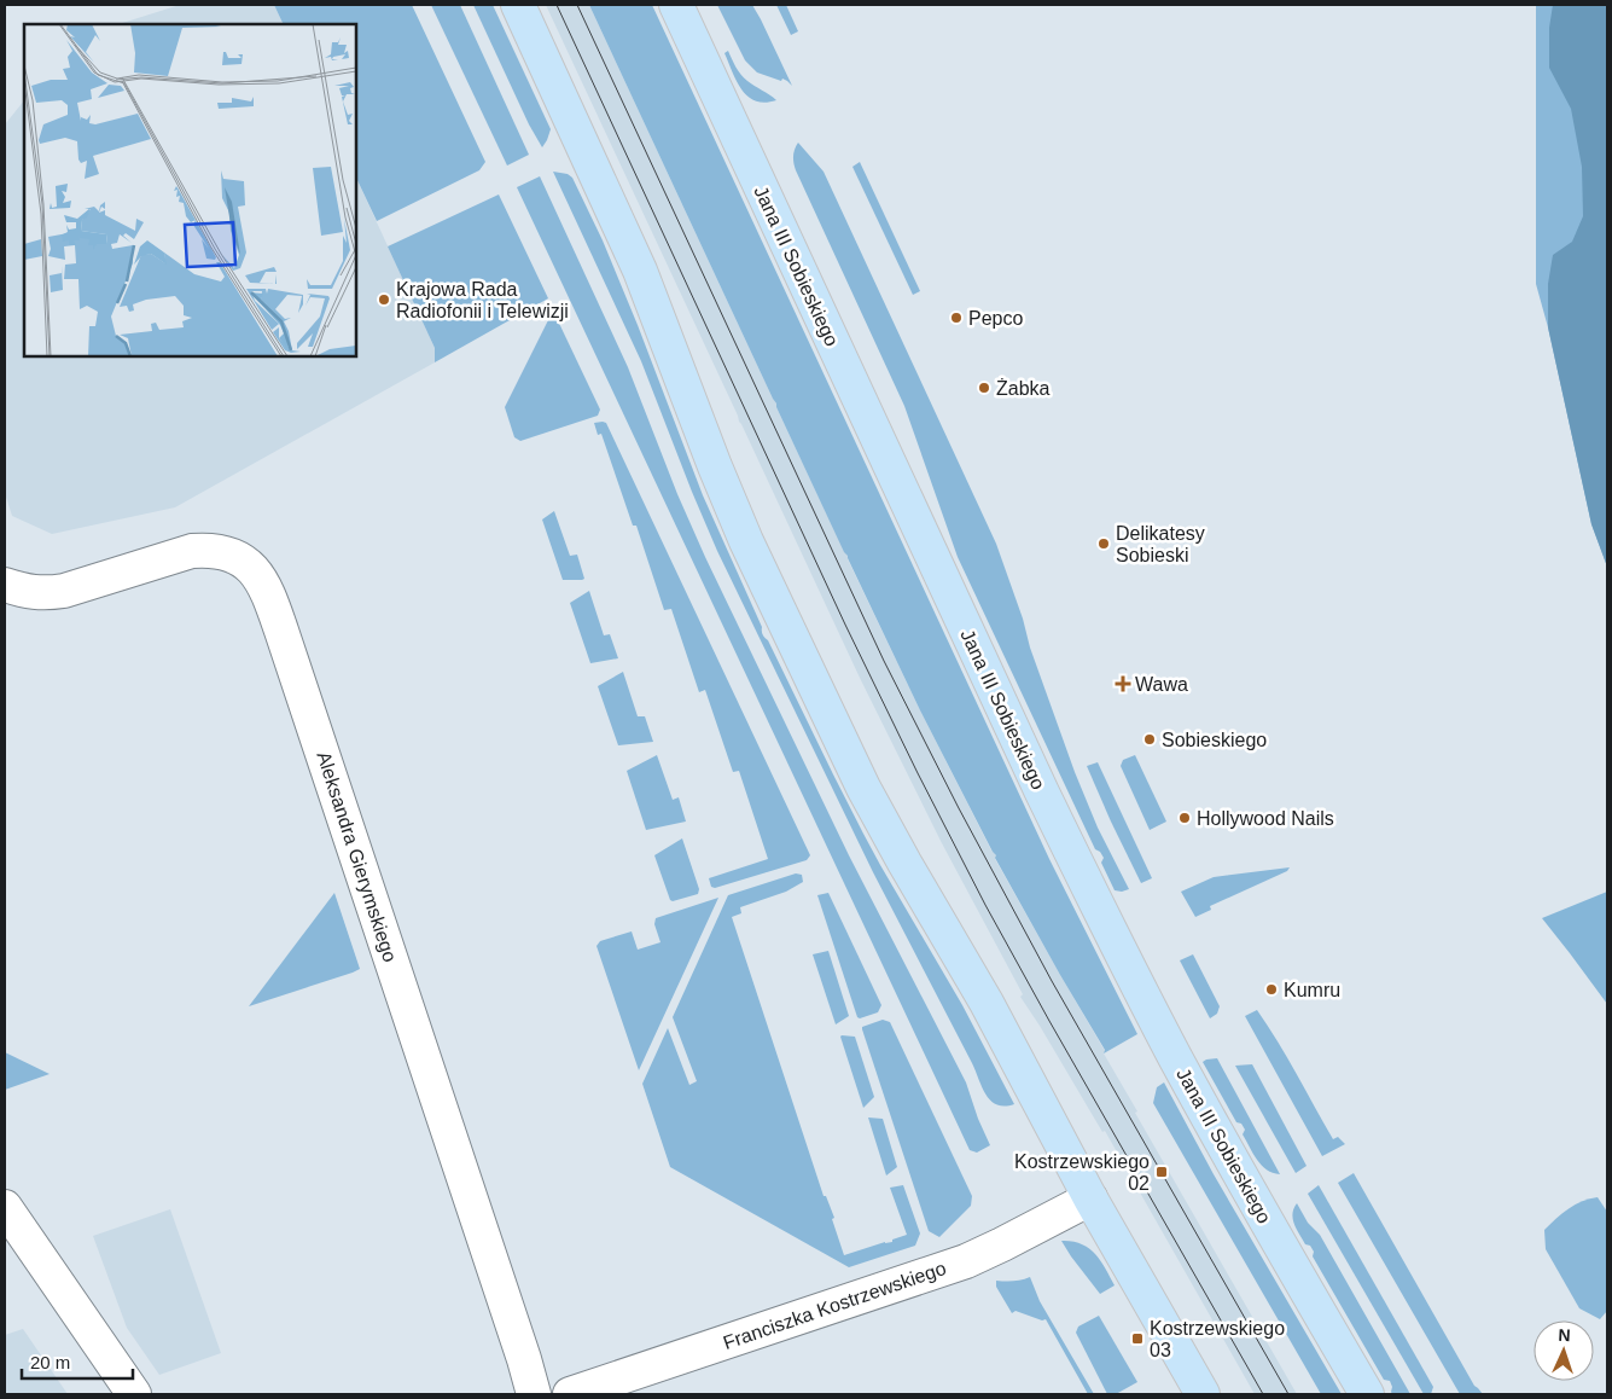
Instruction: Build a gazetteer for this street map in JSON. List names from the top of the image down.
{
  "streets": {
    "main road": ["Jana III Sobieskiego"],
    "street": ["Aleksandra Gierymskiego", "Franciszka Kostrzewskiego"]
  },
  "places": {
    "other": [
      "Krajowa Rada Radiofonii i Telewizji",
      "Pepco",
      "Żabka",
      "Delikatesy Sobieski",
      "Sobieskiego",
      "Hollywood Nails",
      "Kumru"
    ],
    "health": ["Wawa"],
    "transit": ["Kostrzewskiego 02", "Kostrzewskiego 03"]
  },
  "scale_bar": "20 m",
  "north": "top"
}
